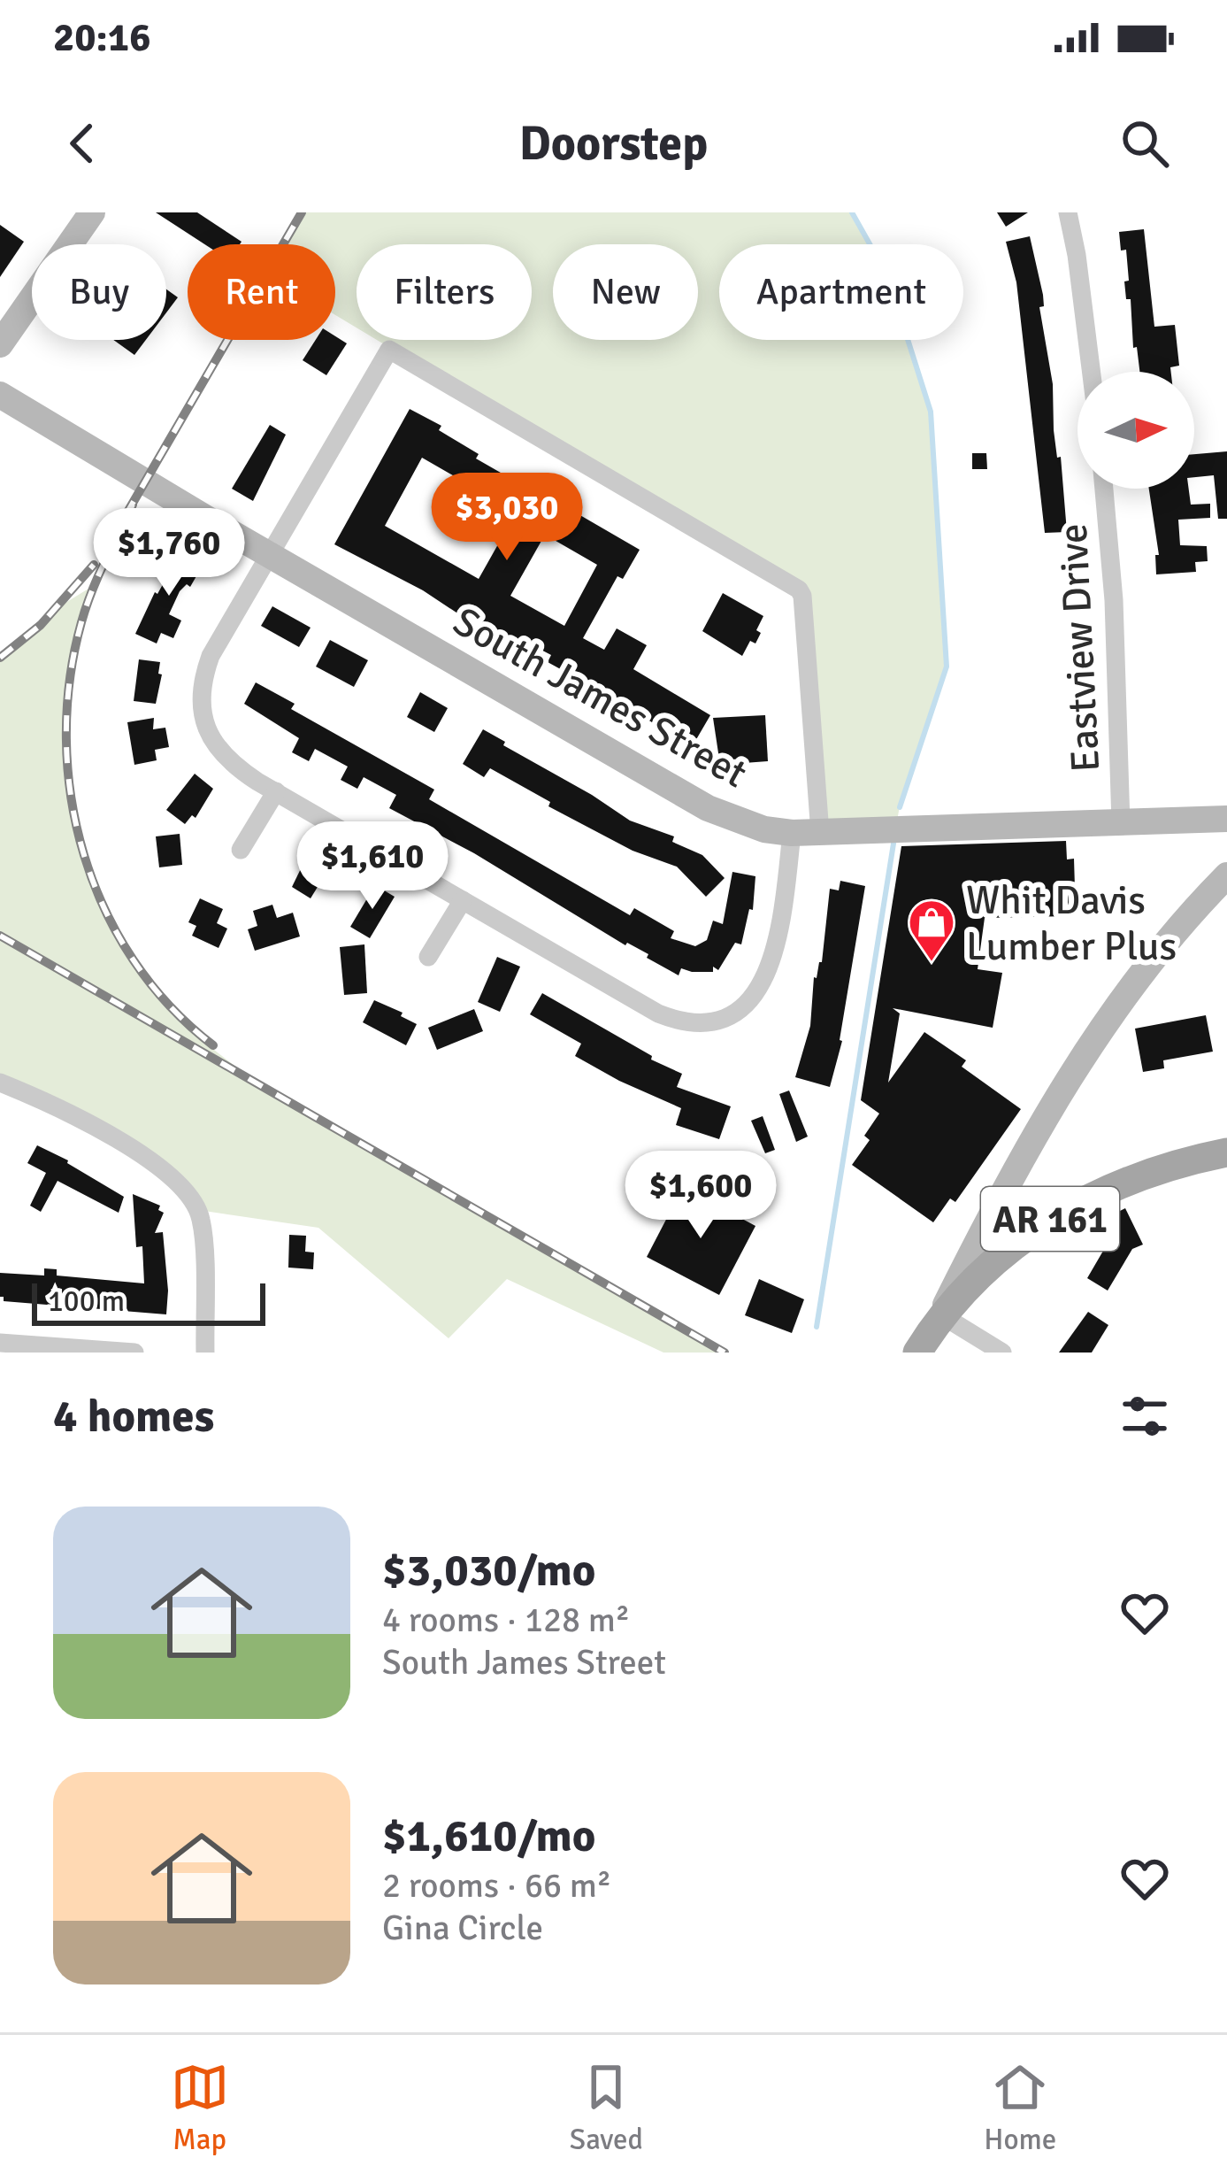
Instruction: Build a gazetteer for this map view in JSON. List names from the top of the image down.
{
  "streets": {
    "main road": ["AR 161"],
    "street": ["Eastview Drive", "South James Street"]
  },
  "crossings": [
    ["Eastview Drive", "South James Street"]
  ],
  "places": {
    "shop": ["Whit Davis Lumber Plus"]
  },
  "scale_bar": "100 m",
  "north": "right",
  "page": {
    "status": "20:16",
    "header": "Doorstep",
    "chip": [
      "Buy",
      "Rent",
      "Filters",
      "New",
      "Apartment"
    ],
    "price": [
      "$3,030",
      "$1,760",
      "$1,610",
      "$1,600"
    ],
    "scale": "100 m",
    "heading": "4 homes",
    "list": [
      {
        "name": "$3,030/mo",
        "note": "4 rooms · 128 m² · South James Street"
      },
      {
        "name": "$1,610/mo",
        "note": "2 rooms · 66 m² · Gina Circle"
      }
    ],
    "tabs": ["Map", "Saved", "Home"]
  }
}
